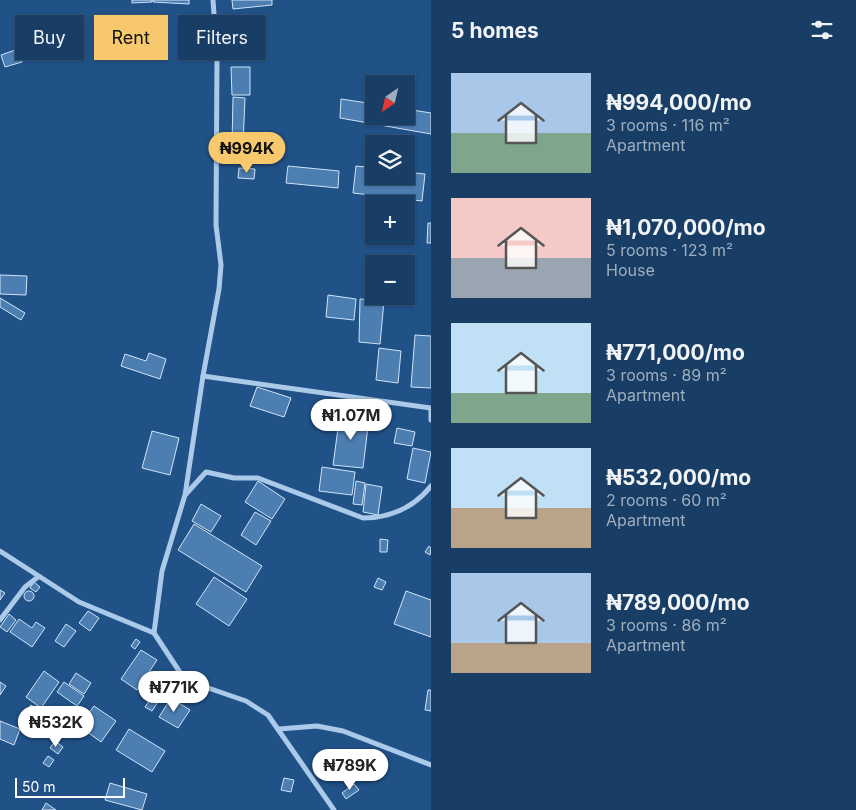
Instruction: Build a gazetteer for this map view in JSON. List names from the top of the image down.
{
  "scale_bar": "50 m",
  "north": "bottom left",
  "page": {
    "heading": "5 homes",
    "chip": ["Buy", "Rent", "Filters"],
    "list": [
      {
        "name": "₦994,000/mo",
        "note": "3 rooms · 116 m² · Apartment"
      },
      {
        "name": "₦1,070,000/mo",
        "note": "5 rooms · 123 m² · House"
      },
      {
        "name": "₦771,000/mo",
        "note": "3 rooms · 89 m² · Apartment"
      },
      {
        "name": "₦532,000/mo",
        "note": "2 rooms · 60 m² · Apartment"
      },
      {
        "name": "₦789,000/mo",
        "note": "3 rooms · 86 m² · Apartment"
      }
    ],
    "map_buttons": ["+", "−"],
    "price": [
      "₦994K",
      "₦1.07M",
      "₦771K",
      "₦532K",
      "₦789K"
    ],
    "scale": "50 m"
  }
}
